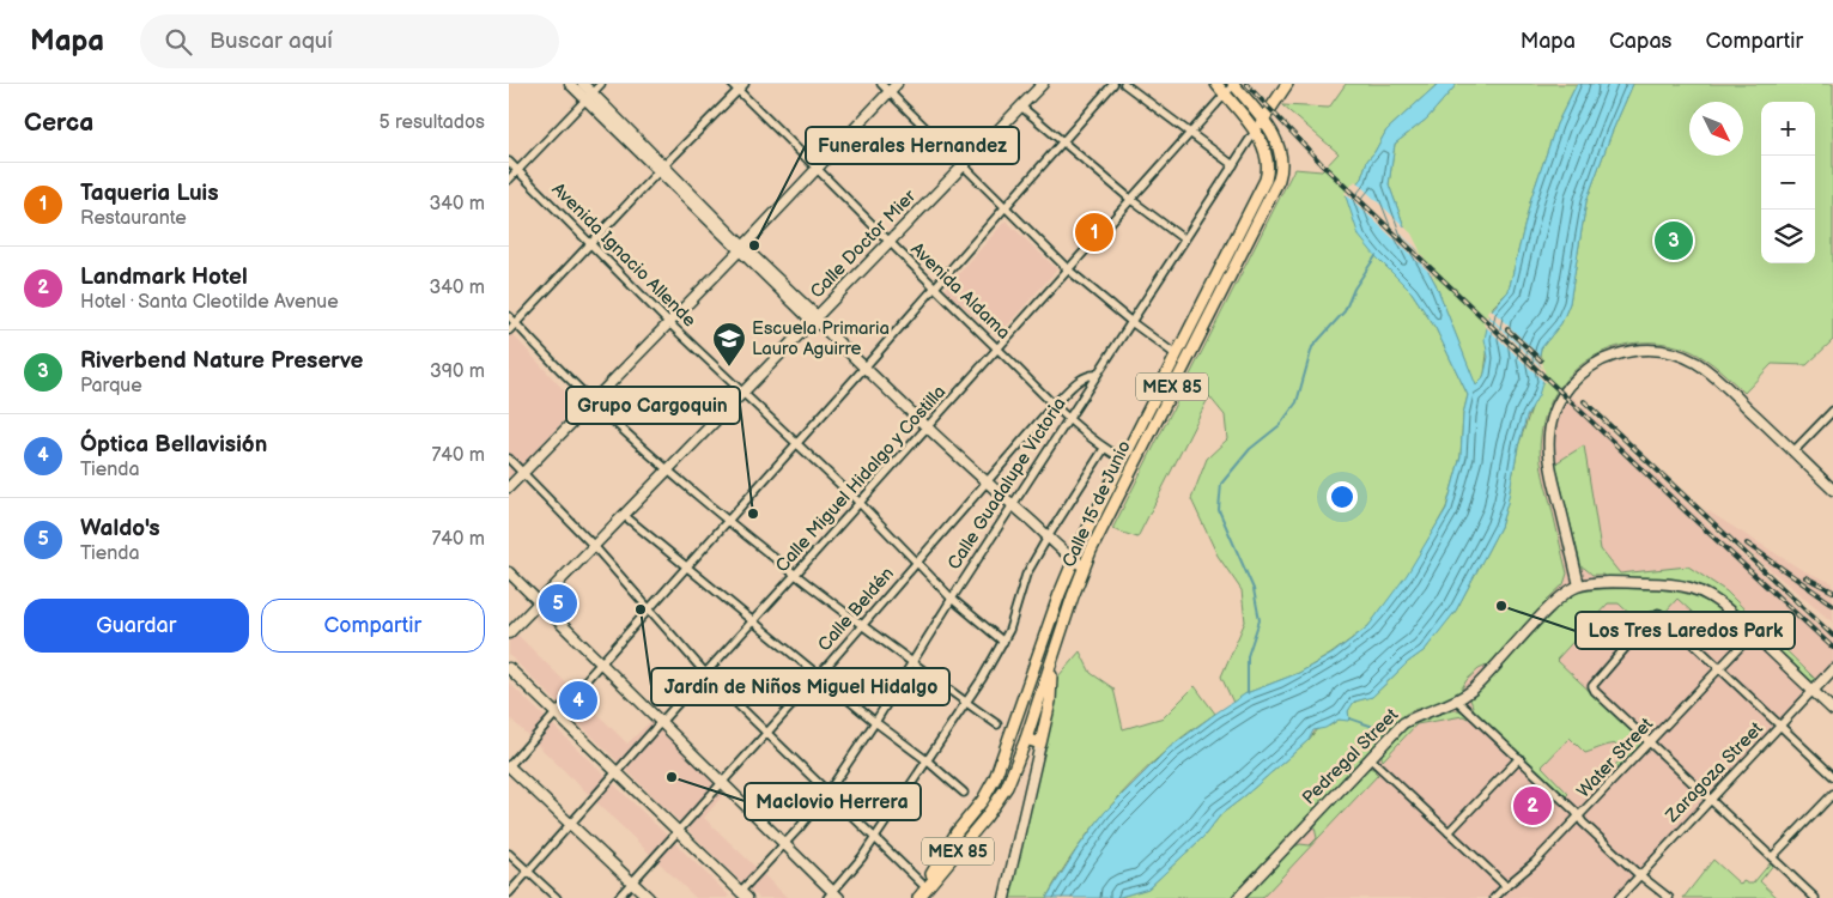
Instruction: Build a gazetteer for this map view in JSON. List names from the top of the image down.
{
  "streets": {
    "main road": [
      "Calle Doctor Mier",
      "MEX 85",
      "Calle Guadalupe Victoria",
      "Calle 15 de Junio",
      "Pedregal Street",
      "Zaragoza Street"
    ],
    "street": [
      "Avenida Ignacio Allende",
      "Avenida Aldama",
      "Calle Miguel Hidalgo y Costilla",
      "Calle Beldén",
      "Water Street"
    ]
  },
  "crossings": [
    ["Calle Doctor Mier", "Avenida Ignacio Allende"],
    ["Calle Doctor Mier", "Avenida Aldama"],
    ["Avenida Ignacio Allende", "Calle Miguel Hidalgo y Costilla"],
    ["Avenida Ignacio Allende", "Calle Guadalupe Victoria"],
    ["Avenida Ignacio Allende", "Calle Beldén"],
    ["Avenida Aldama", "Calle Miguel Hidalgo y Costilla"],
    ["Avenida Aldama", "Calle Guadalupe Victoria"],
    ["Avenida Aldama", "Calle 15 de Junio"],
    ["Avenida Aldama", "Calle Beldén"],
    ["MEX 85", "Calle Miguel Hidalgo y Costilla"],
    ["MEX 85", "Calle Guadalupe Victoria"],
    ["MEX 85", "Calle 15 de Junio"],
    ["Calle Guadalupe Victoria", "Calle 15 de Junio"],
    ["Calle Guadalupe Victoria", "Calle Beldén"]
  ],
  "places": {
    "other": [
      "Funerales Hernandez",
      "Grupo Cargoquin",
      "Los Tres Laredos Park",
      "Jardín de Niños Miguel Hidalgo",
      "Maclovio Herrera"
    ],
    "school or university": ["Escuela Primaria Lauro Aguirre"]
  },
  "north": "bottom right",
  "page": {
    "header": "Mapa",
    "search": "Buscar aquí",
    "nav": ["Mapa", "Capas", "Compartir"],
    "heading": ["Cerca", "5 resultados"],
    "map_buttons": ["+", "−"],
    "list": [
      {
        "mark": "1",
        "name": "Taqueria Luis",
        "note": "Restaurante",
        "value": "340 m"
      },
      {
        "mark": "2",
        "name": "Landmark Hotel",
        "note": "Hotel · Santa Cleotilde Avenue",
        "value": "340 m"
      },
      {
        "mark": "3",
        "name": "Riverbend Nature Preserve",
        "note": "Parque",
        "value": "390 m"
      },
      {
        "mark": "4",
        "name": "Óptica Bellavisión",
        "note": "Tienda",
        "value": "740 m"
      },
      {
        "mark": "5",
        "name": "Waldo's",
        "note": "Tienda",
        "value": "740 m"
      }
    ],
    "pins": [
      "1",
      "3",
      "5",
      "4",
      "2"
    ],
    "buttons": ["Guardar", "Compartir"]
  }
}
